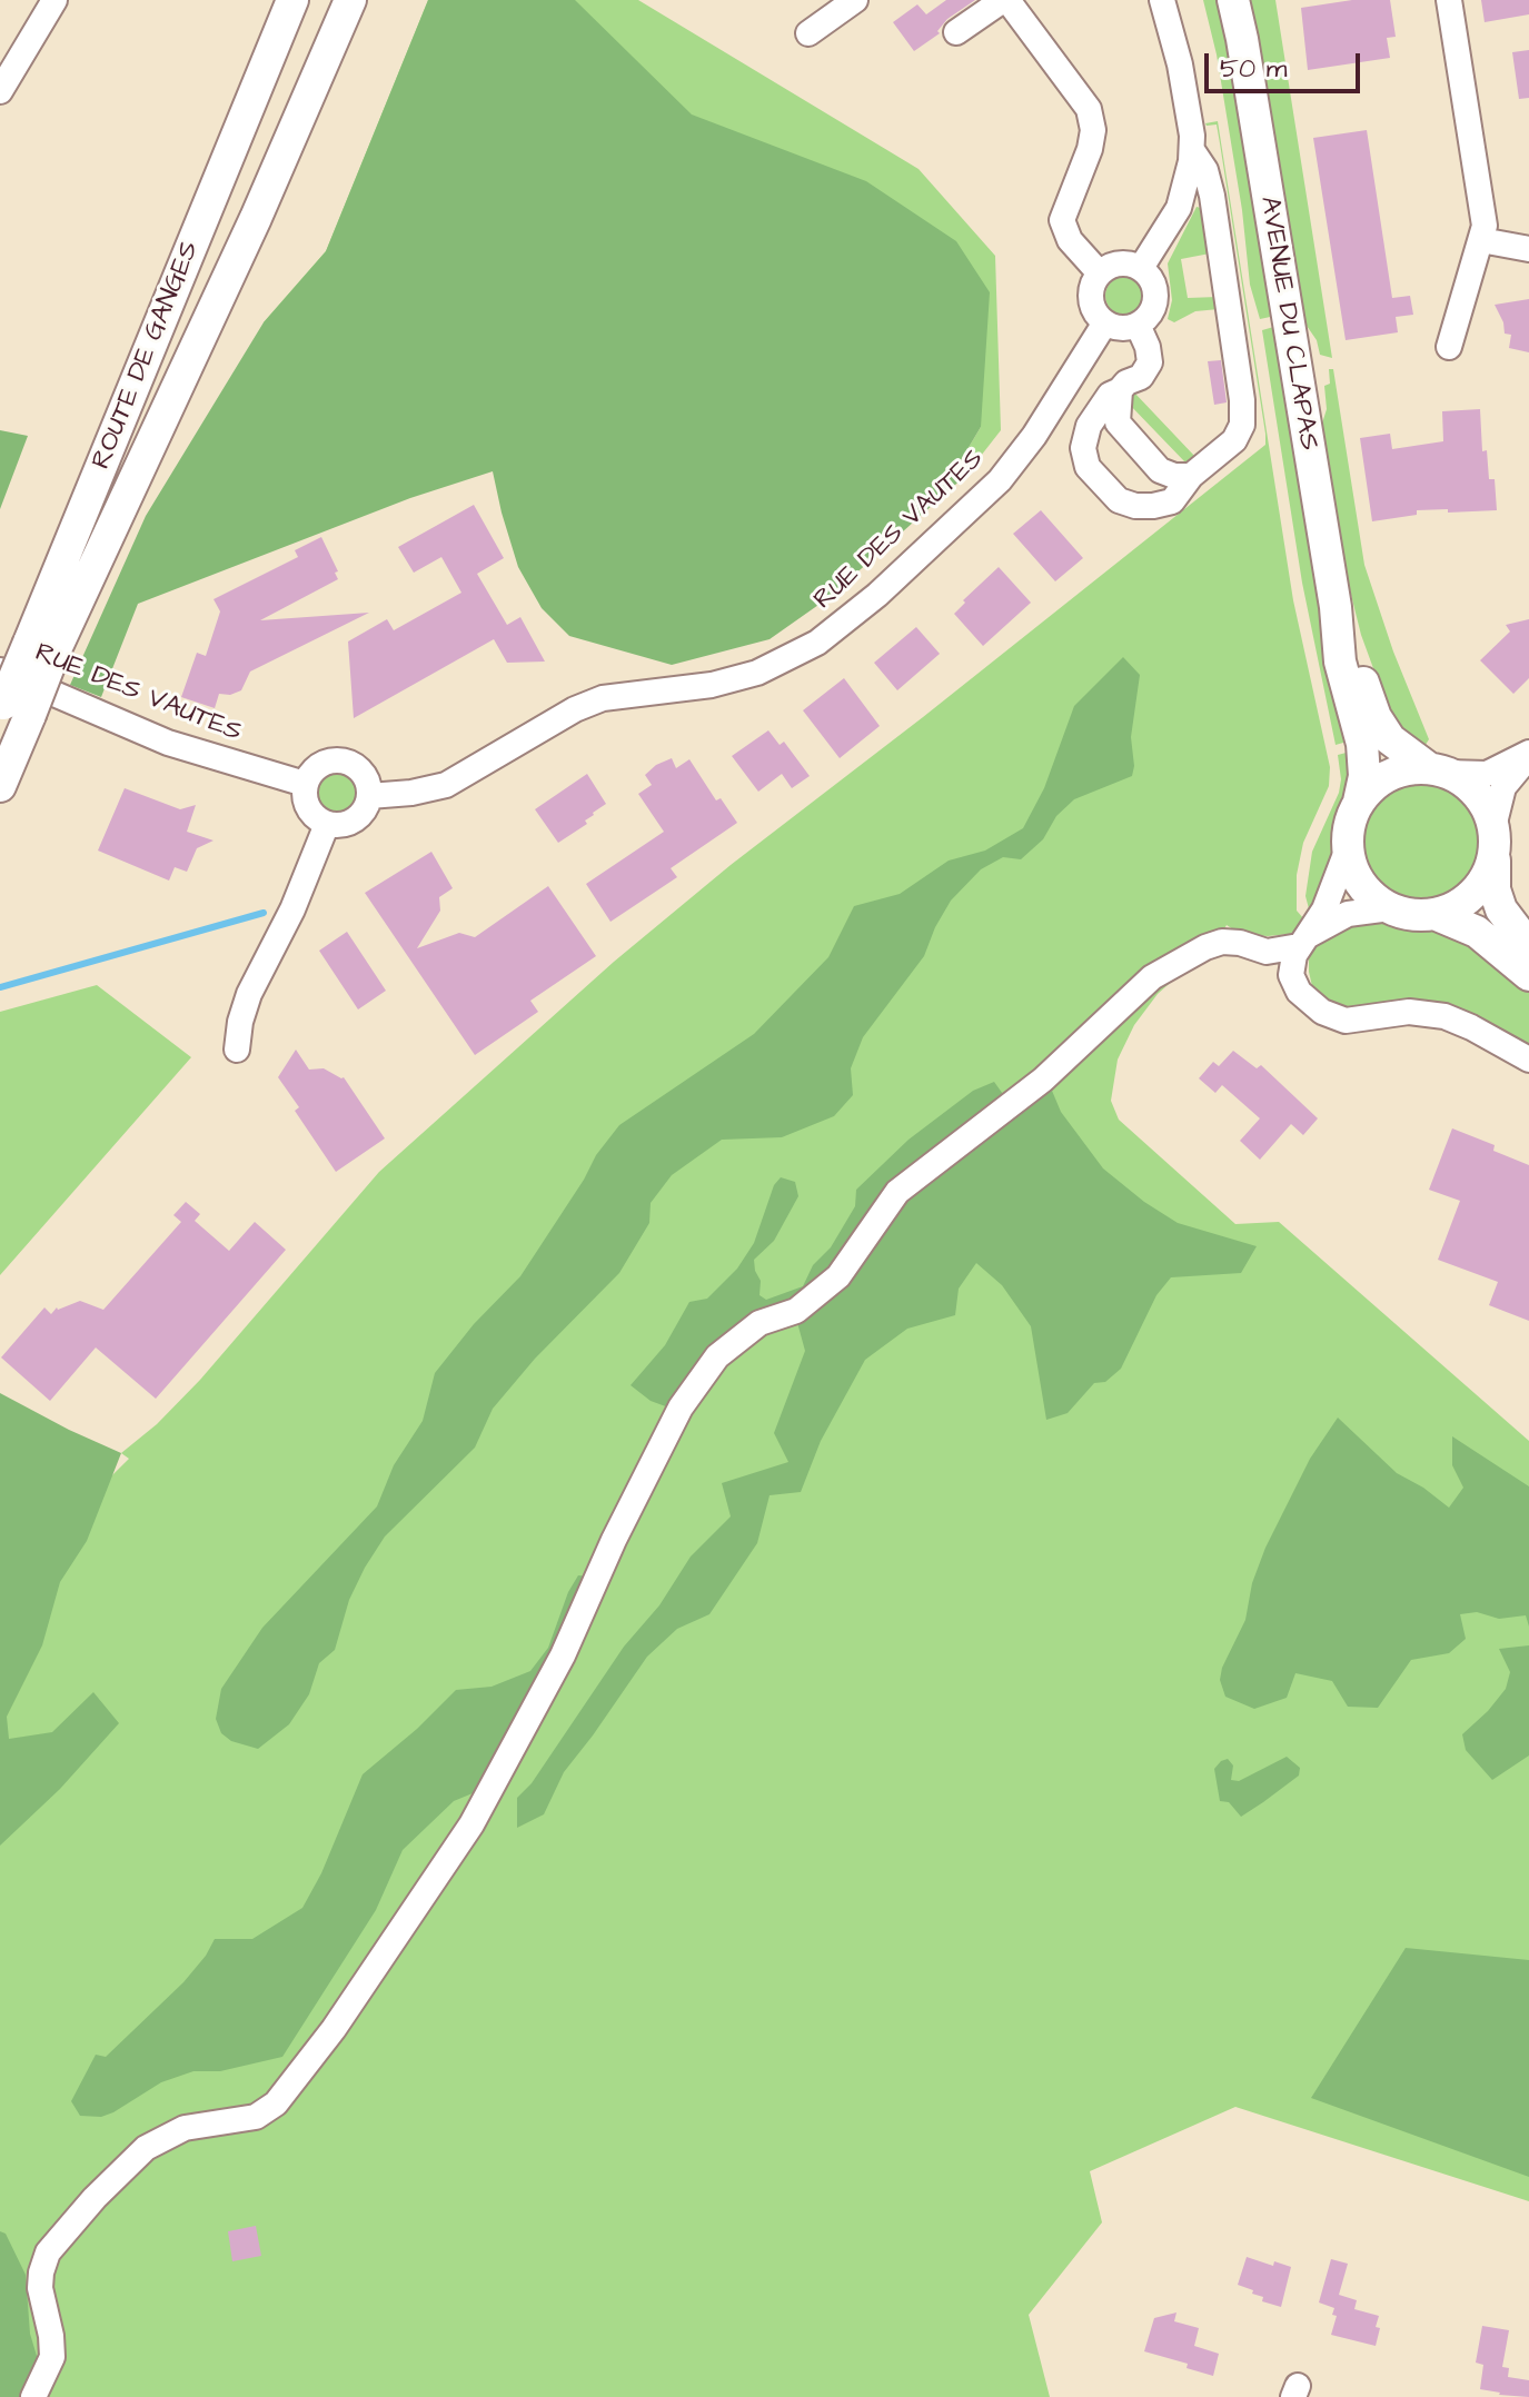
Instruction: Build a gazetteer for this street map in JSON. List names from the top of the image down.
{
  "streets": {
    "main road": ["AVENUE DU CLAPAS", "ROUTE DE GANGES"],
    "street": ["RUE DES VAUTES"]
  },
  "scale_bar": "50 m"
}
